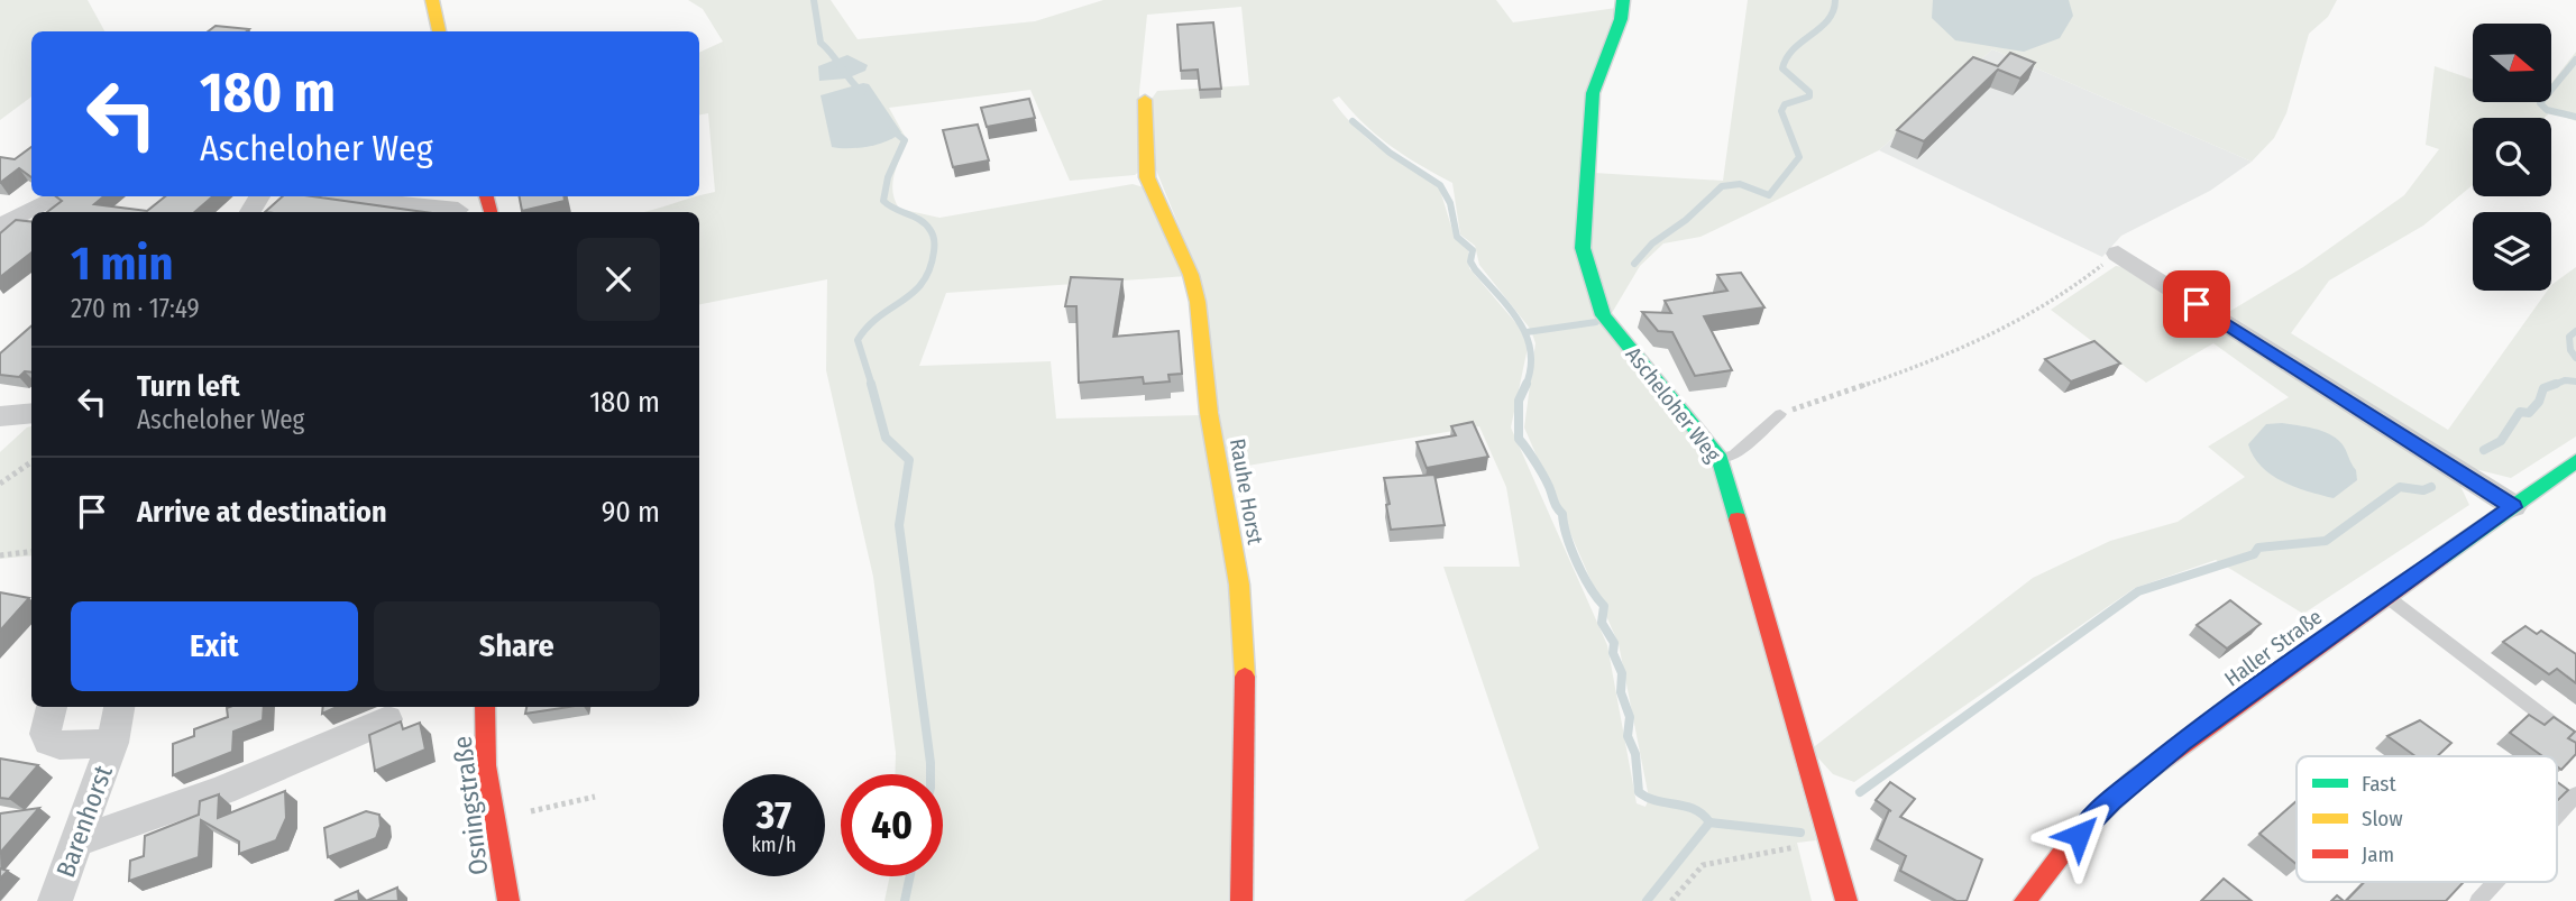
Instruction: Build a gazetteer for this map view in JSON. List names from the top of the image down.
{
  "streets": {
    "street": [
      "Ascheloher Weg",
      "Rauhe Horst",
      "Haller Straße",
      "Osningstraße",
      "Barenhorst"
    ]
  },
  "legend": ["Fast", "Slow", "Jam"],
  "north": "right",
  "page": {
    "turn": ["180 m", "Ascheloher Weg"],
    "heading": ["1 min", "270 m · 17:49"],
    "list": [
      {
        "name": "Turn left",
        "note": "Ascheloher Weg",
        "value": "180 m"
      },
      {
        "name": "Arrive at destination",
        "value": "90 m"
      }
    ],
    "buttons": ["Exit", "Share"],
    "speed": "37 km/h",
    "limit": "40"
  }
}
